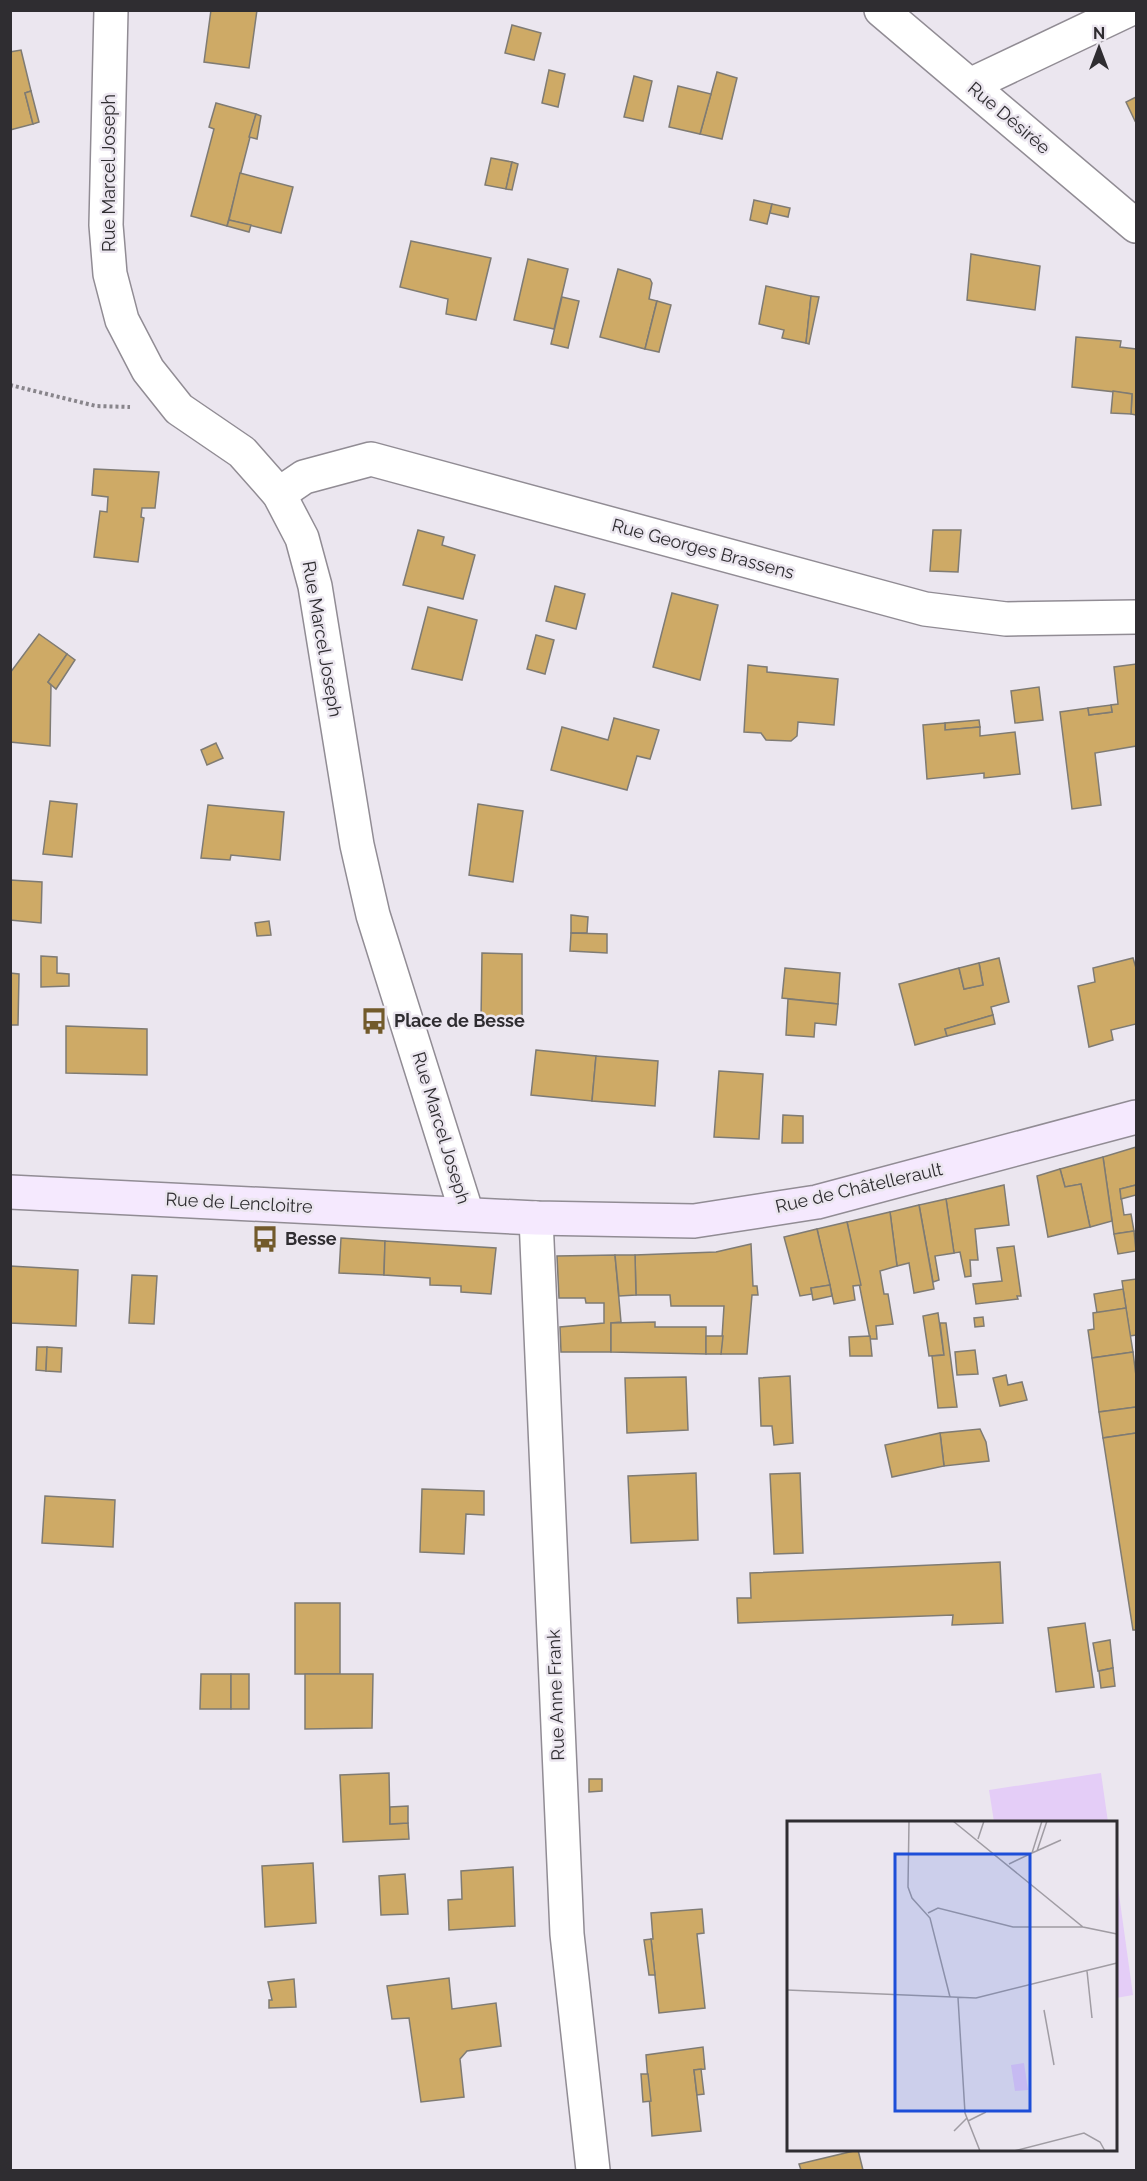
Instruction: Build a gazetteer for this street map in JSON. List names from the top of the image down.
{
  "streets": {
    "main road": ["Rue de Châtellerault", "Rue de Lencloitre"],
    "street": [
      "Rue Désirée",
      "Rue Marcel Joseph",
      "Rue Georges Brassens",
      "Rue Anne Frank"
    ]
  },
  "crossings": [
    ["Rue Marcel Joseph", "Rue Georges Brassens"],
    ["Rue Marcel Joseph", "Rue de Châtellerault"],
    ["Rue Marcel Joseph", "Rue de Lencloitre"],
    ["Rue de Châtellerault", "Rue de Lencloitre"],
    ["Rue de Châtellerault", "Rue Anne Frank"]
  ],
  "places": {
    "bus stop": ["Place de Besse", "Besse"]
  },
  "north": "top"
}
